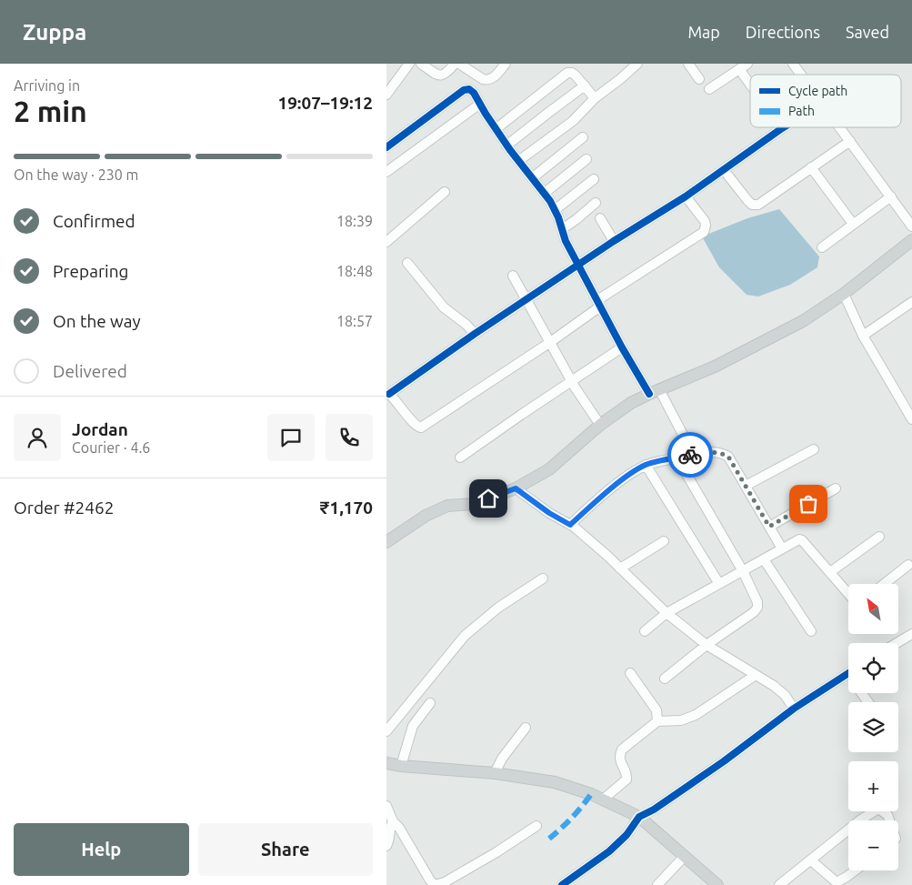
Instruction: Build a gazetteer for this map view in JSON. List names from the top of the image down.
{
  "legend": ["Cycle path", "Path"],
  "north": "top left",
  "page": {
    "header": "Zuppa",
    "nav": ["Map", "Directions", "Saved"],
    "heading": ["2 min", "Arriving in", "19:07–19:12"],
    "panel": [
      "Jordan",
      "Courier · 4.6",
      "Order #2462",
      "₹1,170"
    ],
    "bar": "On the way · 230 m",
    "list": [
      ["Confirmed", "18:39"],
      ["Preparing", "18:48"],
      ["On the way", "18:57"],
      "Delivered"
    ],
    "map_buttons": ["+", "−"],
    "buttons": ["Help", "Share"]
  }
}
